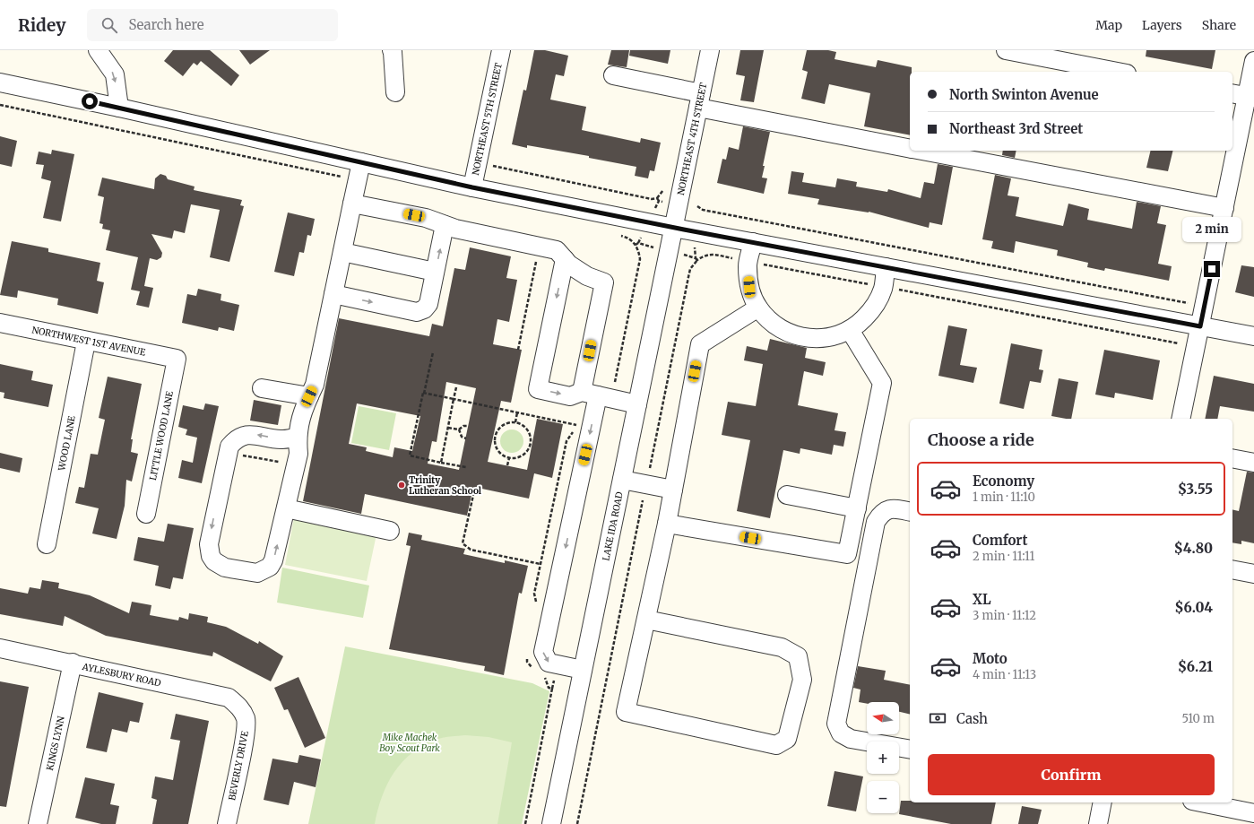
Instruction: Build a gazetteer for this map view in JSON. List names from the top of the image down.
{
  "streets": {
    "street": [
      "NORTHEAST 5TH STREET",
      "NORTHEAST 4TH STREET",
      "NORTHWEST 1ST AVENUE",
      "LITTLE WOOD LANE",
      "WOOD LANE",
      "LAKE IDA ROAD",
      "AYLESBURY ROAD",
      "KINGS LYNN",
      "BEVERLY DRIVE"
    ]
  },
  "crossings": [
    ["NORTHEAST 4TH STREET", "LAKE IDA ROAD"],
    ["NORTHWEST 1ST AVENUE", "LITTLE WOOD LANE"],
    ["NORTHWEST 1ST AVENUE", "WOOD LANE"],
    ["AYLESBURY ROAD", "KINGS LYNN"],
    ["AYLESBURY ROAD", "BEVERLY DRIVE"]
  ],
  "parks": ["Mike Machek Boy Scout Park"],
  "places": ["Trinity Lutheran School"],
  "north": "left",
  "page": {
    "header": "Ridey",
    "search": "Search here",
    "nav": ["Map", "Layers", "Share"],
    "banner": ["North Swinton Avenue", "Northeast 3rd Street"],
    "bubble": "2 min",
    "heading": "Choose a ride",
    "list": [
      {
        "name": "Economy",
        "note": "1 min · 11:10",
        "value": "$3.55"
      },
      {
        "name": "Comfort",
        "note": "2 min · 11:11",
        "value": "$4.80"
      },
      {
        "name": "XL",
        "note": "3 min · 11:12",
        "value": "$6.04"
      },
      {
        "name": "Moto",
        "note": "4 min · 11:13",
        "value": "$6.21"
      }
    ],
    "pay": ["Cash", "510 m"],
    "map_buttons": ["+", "−"],
    "buttons": "Confirm"
  }
}
